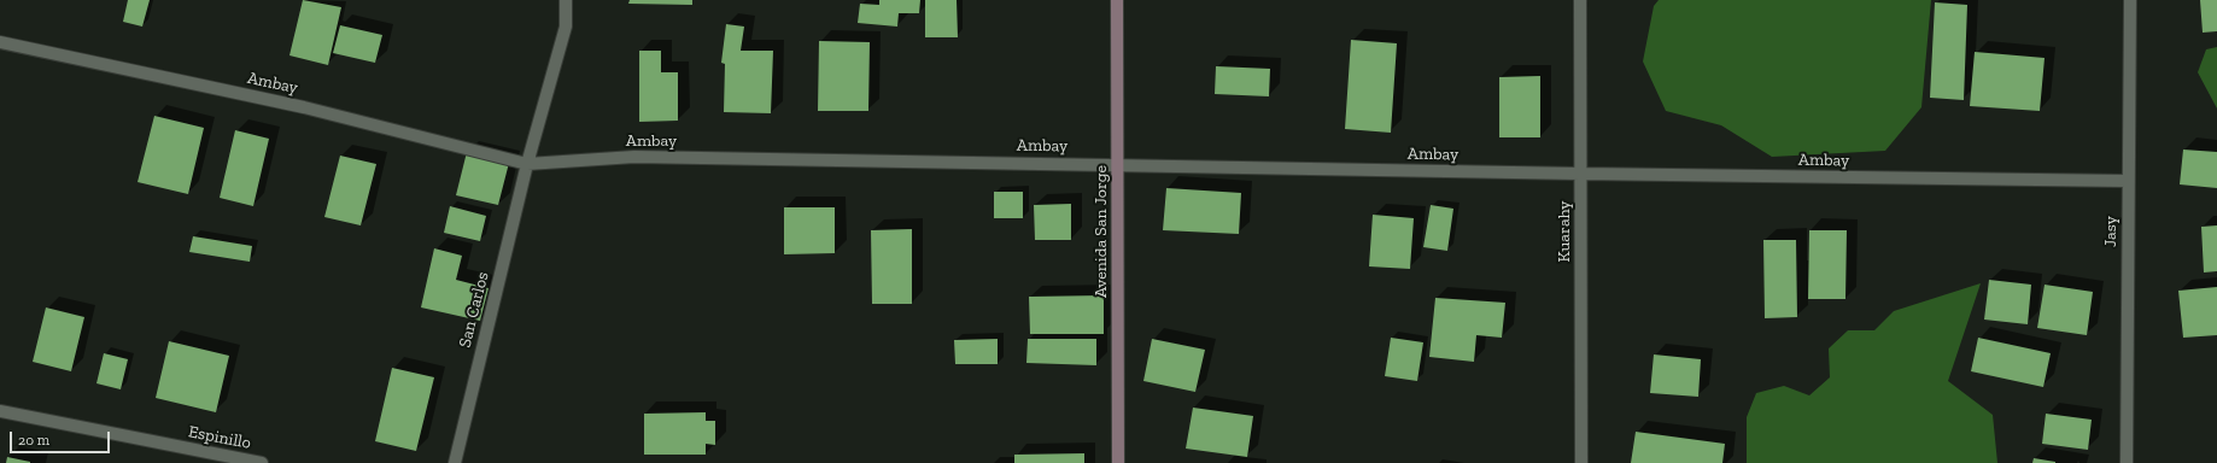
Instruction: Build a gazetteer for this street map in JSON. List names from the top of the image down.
{
  "streets": {
    "street": [
      "Ambay",
      "Avenida San Jorge",
      "Kuarahy",
      "Jasy",
      "San Carlos",
      "Espinillo"
    ]
  },
  "crossings": [
    ["Ambay", "Avenida San Jorge"],
    ["Ambay", "Kuarahy"],
    ["Ambay", "Jasy"],
    ["Ambay", "San Carlos"]
  ],
  "scale_bar": "20 m"
}
